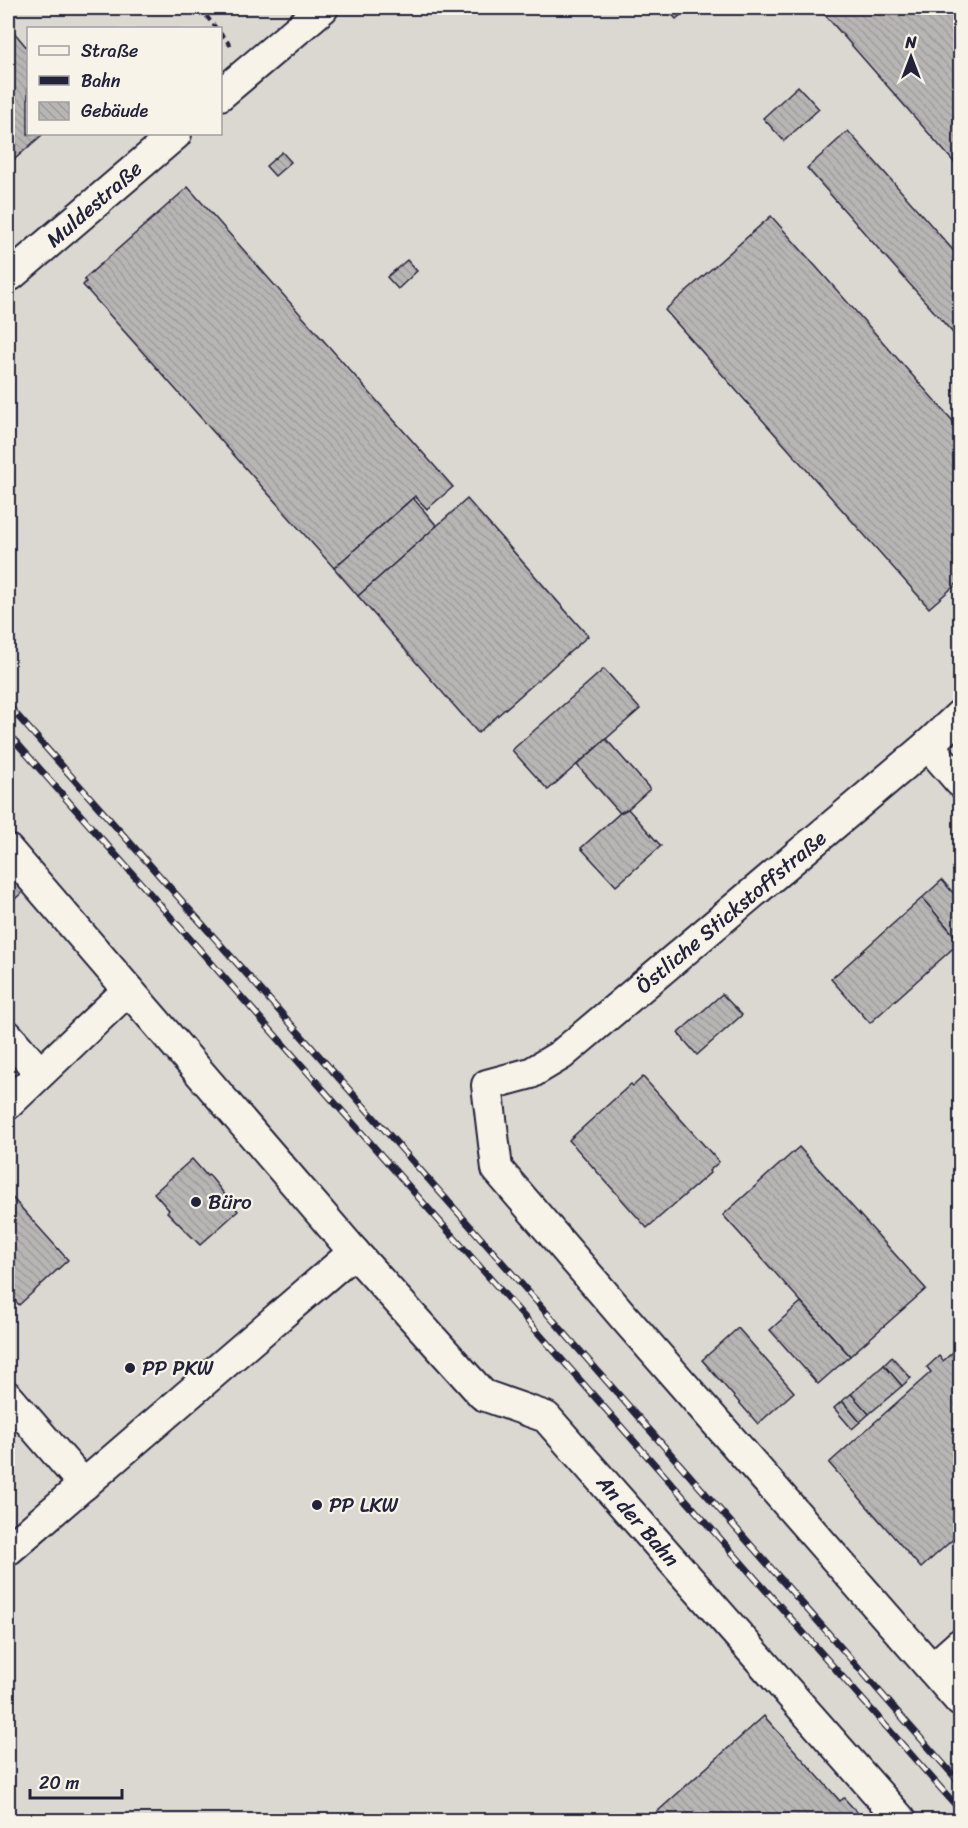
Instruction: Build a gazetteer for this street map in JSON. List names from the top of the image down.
{
  "streets": {
    "street": ["Muldestraße", "Östliche Stickstoffstraße", "An der Bahn"]
  },
  "places": ["Büro", "PP PKW", "PP LKW"],
  "legend": ["Straße", "Bahn", "Gebäude"],
  "scale_bar": "20 m",
  "north": "top"
}
